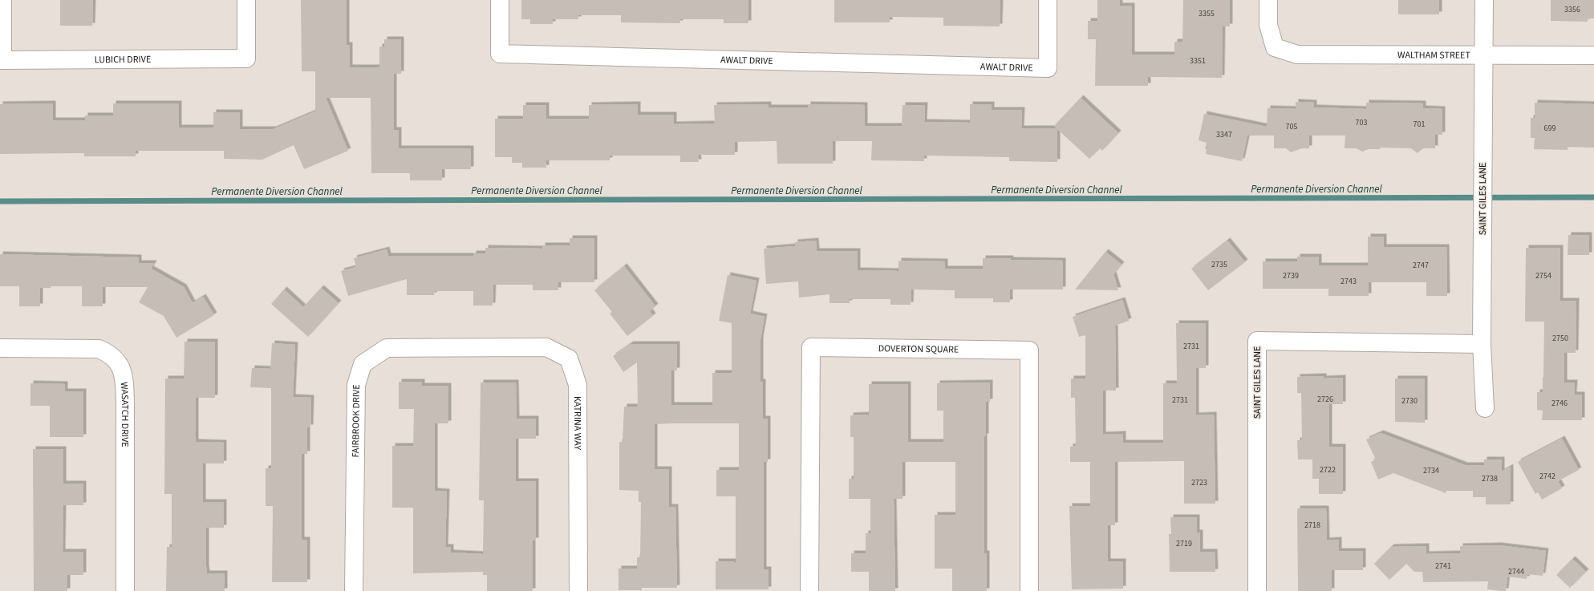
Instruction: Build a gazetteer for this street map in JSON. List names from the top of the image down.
{
  "streets": {
    "street": [
      "WALTHAM STREET",
      "LUBICH DRIVE",
      "AWALT DRIVE",
      "SAINT GILES LANE",
      "DOVERTON SQUARE",
      "WASATCH DRIVE",
      "FAIRBROOK DRIVE",
      "KATRINA WAY"
    ]
  },
  "crossings": [
    ["WALTHAM STREET", "SAINT GILES LANE"],
    ["FAIRBROOK DRIVE", "KATRINA WAY"]
  ],
  "water": ["Permanente Diversion Channel"],
  "house_numbers": [
    "3356",
    "3355",
    "3351",
    "703",
    "701",
    "705",
    "699",
    "3347",
    "2735",
    "2747",
    "2739",
    "2754",
    "2743",
    "2750",
    "2731",
    "2726",
    "2731",
    "2730",
    "2746",
    "2722",
    "2734",
    "2742",
    "2738",
    "2723",
    "2718",
    "2719",
    "2741",
    "2744"
  ]
}
